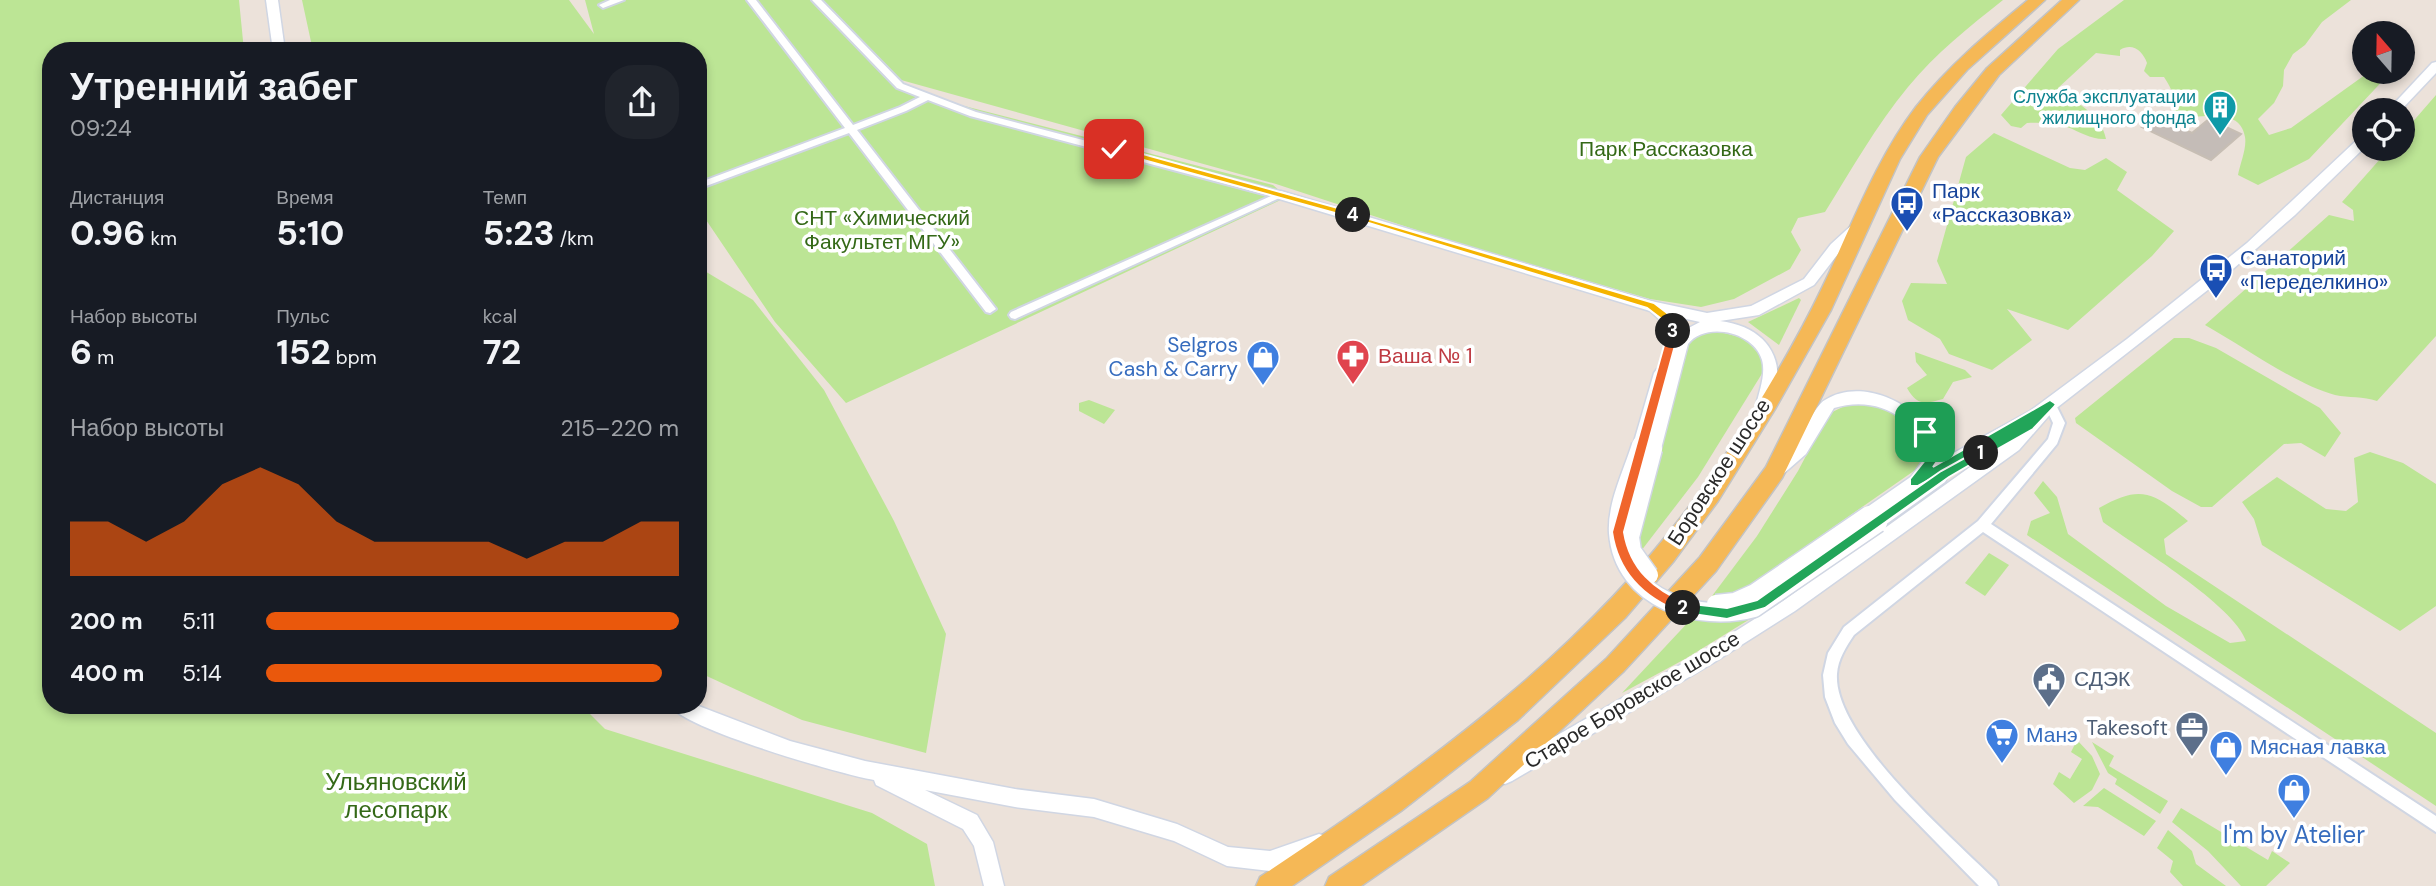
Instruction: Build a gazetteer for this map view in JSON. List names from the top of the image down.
{
  "streets": {
    "main road": ["Боровское шоссе"],
    "street": ["Старое Боровское шоссе"]
  },
  "crossings": [
    ["Боровское шоссе", "Старое Боровское шоссе"]
  ],
  "parks": ["Парк Рассказовка", "СНТ «Химический Факультет МГУ»", "Ульяновский лесопарк"],
  "places": {
    "building": ["Служба эксплуатации жилищного фонда"],
    "bus stop": ["Парк «Рассказовка»", "Санаторий «Переделкино»"],
    "pharmacy": ["Ваша № 1"],
    "shop": ["Selgros Cash & Carry", "Мясная лавка", "I'm by Atelier"],
    "public building": ["СДЭК"],
    "office": ["Takesoft"],
    "supermarket": ["Манэ"]
  },
  "north": "top",
  "page": {
    "heading": ["Утренний забег", "09:24"],
    "stats": [
      ["Дистанция", "0.96 km"],
      ["Время", "5:10"],
      ["Темп", "5:23 /km"],
      ["Набор высоты", "6 m"],
      ["Пульс", "152 bpm"],
      ["kcal", "72"]
    ],
    "pins": [
      "4",
      "3",
      "1",
      "2"
    ],
    "chart": ["Набор высоты", "215–220 m"],
    "list": [
      {
        "name": "200 m",
        "note": "5:11"
      },
      {
        "name": "400 m",
        "note": "5:14"
      }
    ]
  }
}
